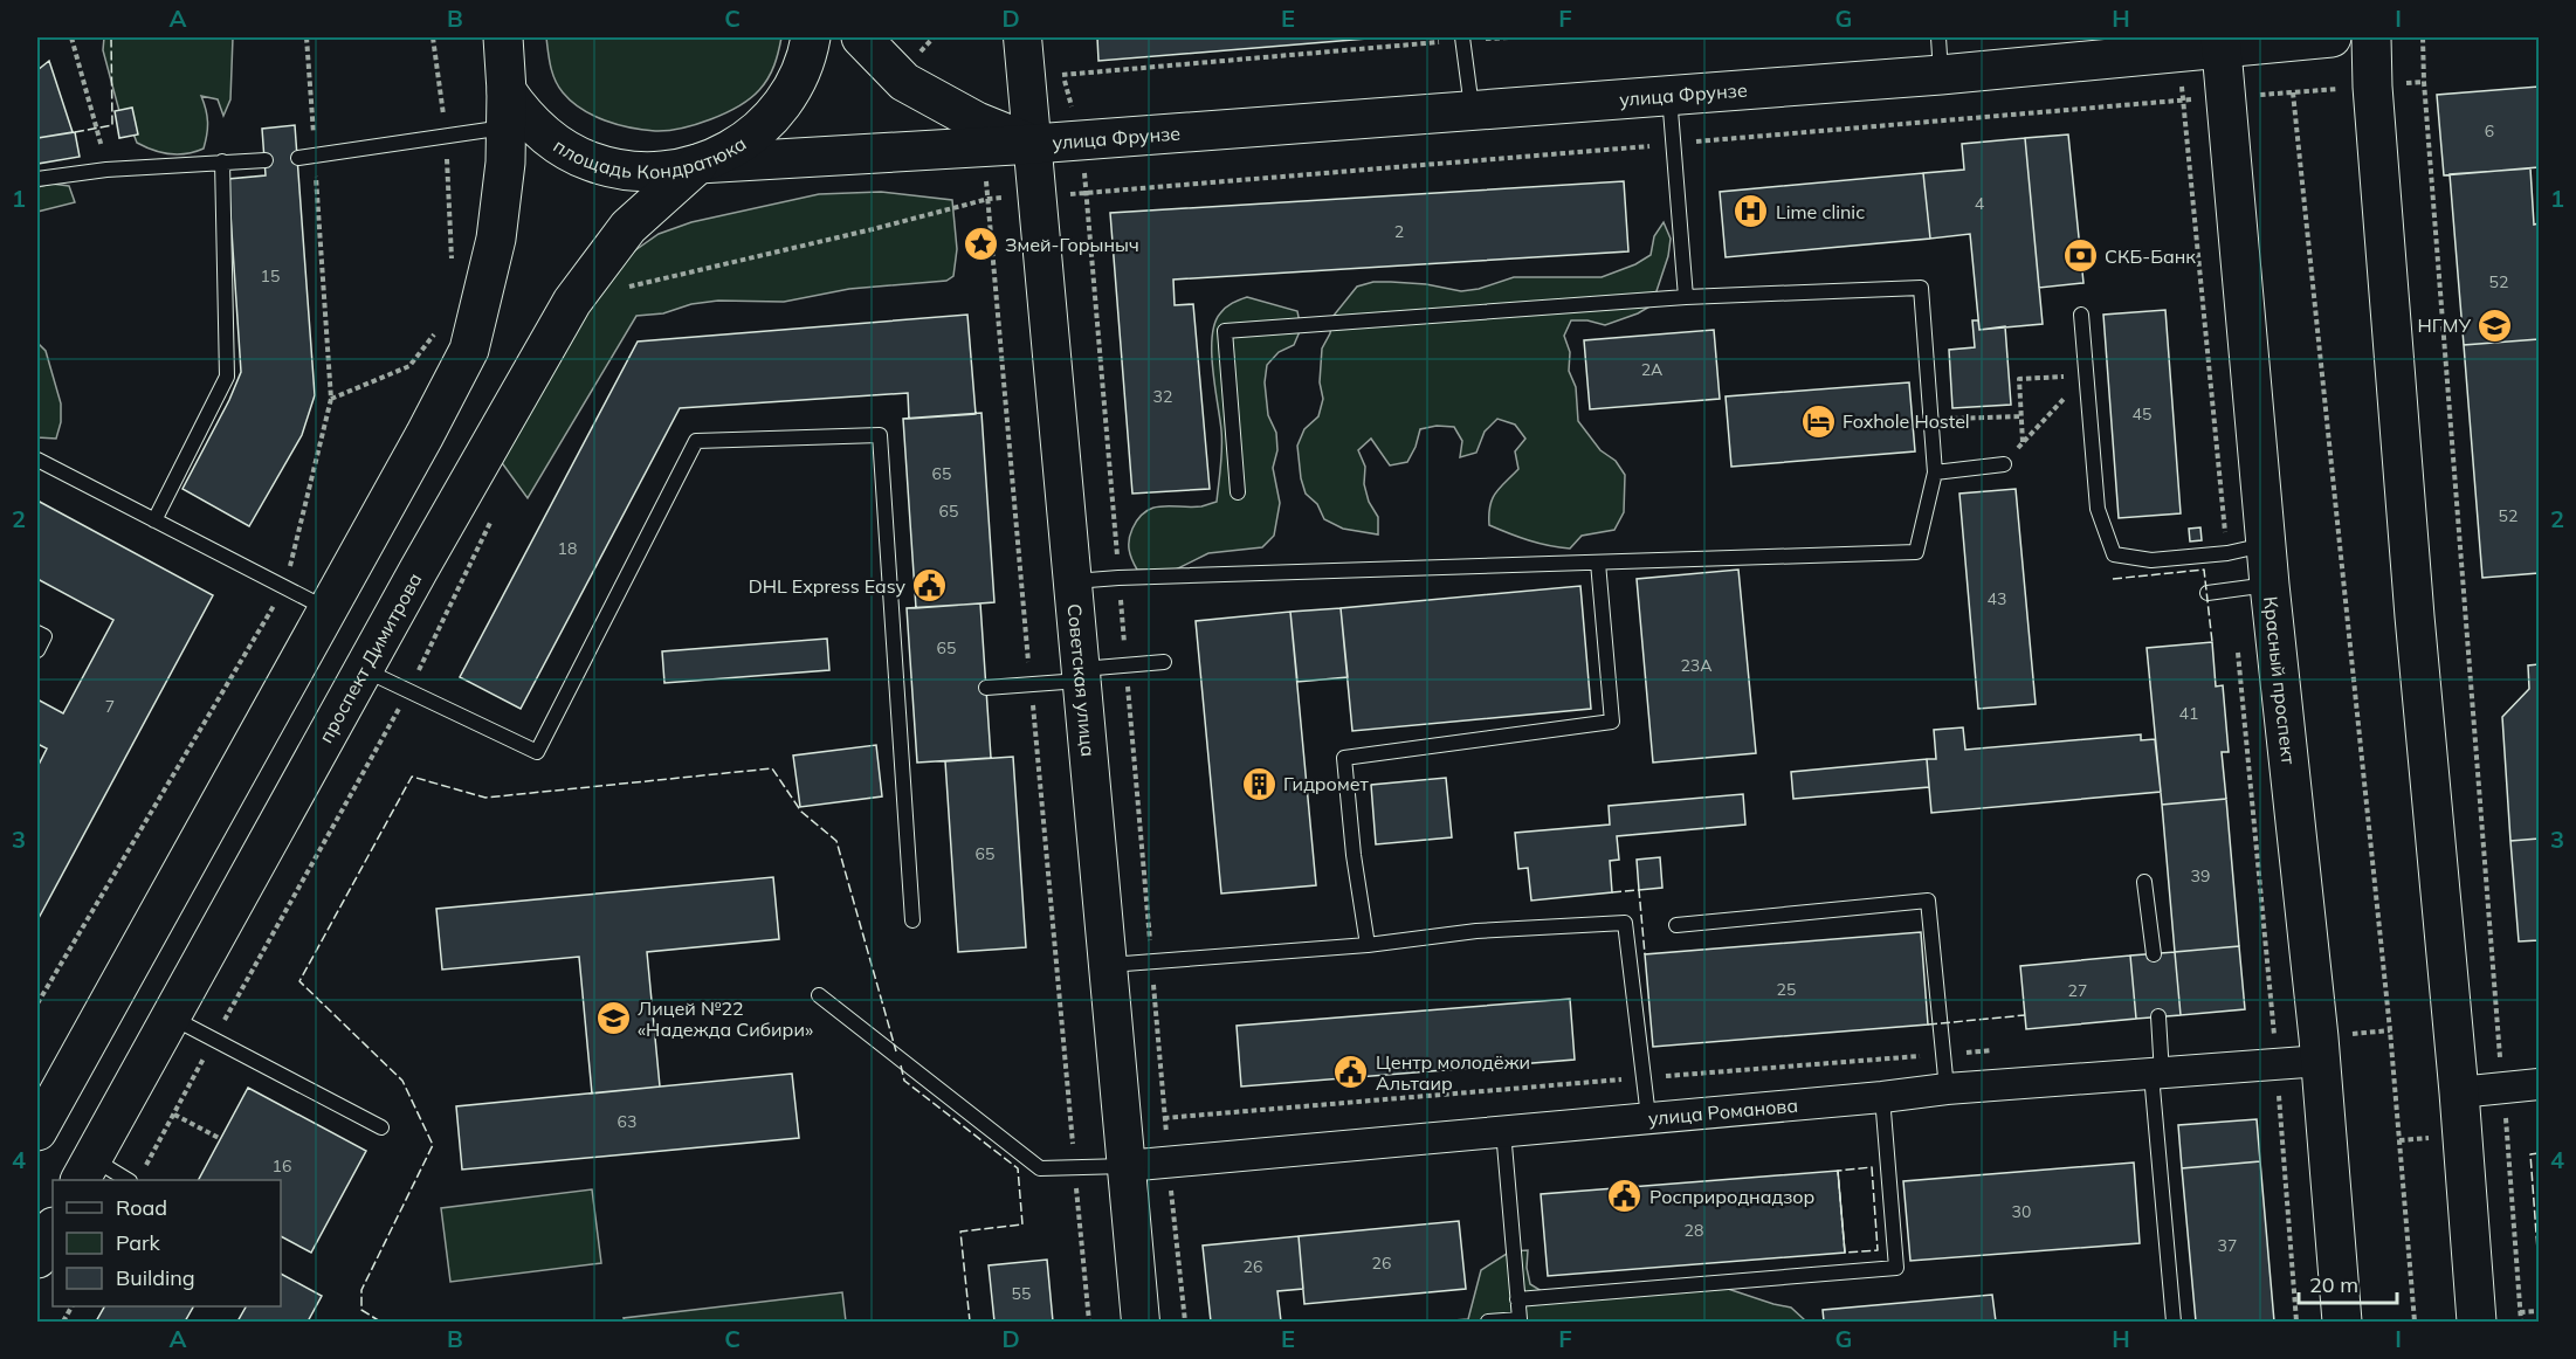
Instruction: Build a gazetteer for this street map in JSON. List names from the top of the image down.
{
  "streets": {
    "main road": [
      "улица Фрунзе",
      "площадь Кондратюка",
      "проспект Димитрова",
      "Красный проспект"
    ],
    "street": ["Советская улица", "улица Романова"]
  },
  "crossings": [
    ["улица Фрунзе", "площадь Кондратюка"],
    ["улица Фрунзе", "проспект Димитрова"],
    ["улица Фрунзе", "Советская улица"],
    ["улица Фрунзе", "Красный проспект"],
    ["площадь Кондратюка", "проспект Димитрова"],
    ["Советская улица", "улица Романова"],
    ["Красный проспект", "улица Романова"]
  ],
  "places": {
    "hospital": ["Lime clinic"],
    "place": ["Змей-Горыныч"],
    "bank": ["СКБ-Банк"],
    "school or university": ["НГМУ", "Лицей №22 «Надежда Сибири»"],
    "hotel": ["Foxhole Hostel"],
    "public building": ["DHL Express Easy", "Центр молодёжи Альтаир", "Росприроднадзор"],
    "building": ["Гидромет"]
  },
  "house_numbers": [
    "6",
    "4",
    "2",
    "15",
    "52",
    "2А",
    "32",
    "45",
    "65",
    "65",
    "52",
    "18",
    "43",
    "65",
    "23А",
    "7",
    "41",
    "65",
    "39",
    "25",
    "27",
    "63",
    "16",
    "30",
    "28",
    "37",
    "26",
    "26",
    "55"
  ],
  "legend": ["Road", "Park", "Building"],
  "scale_bar": "20 m",
  "grid": {
    "columns": [
      "A",
      "B",
      "C",
      "D",
      "E",
      "F",
      "G",
      "H",
      "I"
    ],
    "rows": [
      "1",
      "2",
      "3",
      "4"
    ]
  }
}
